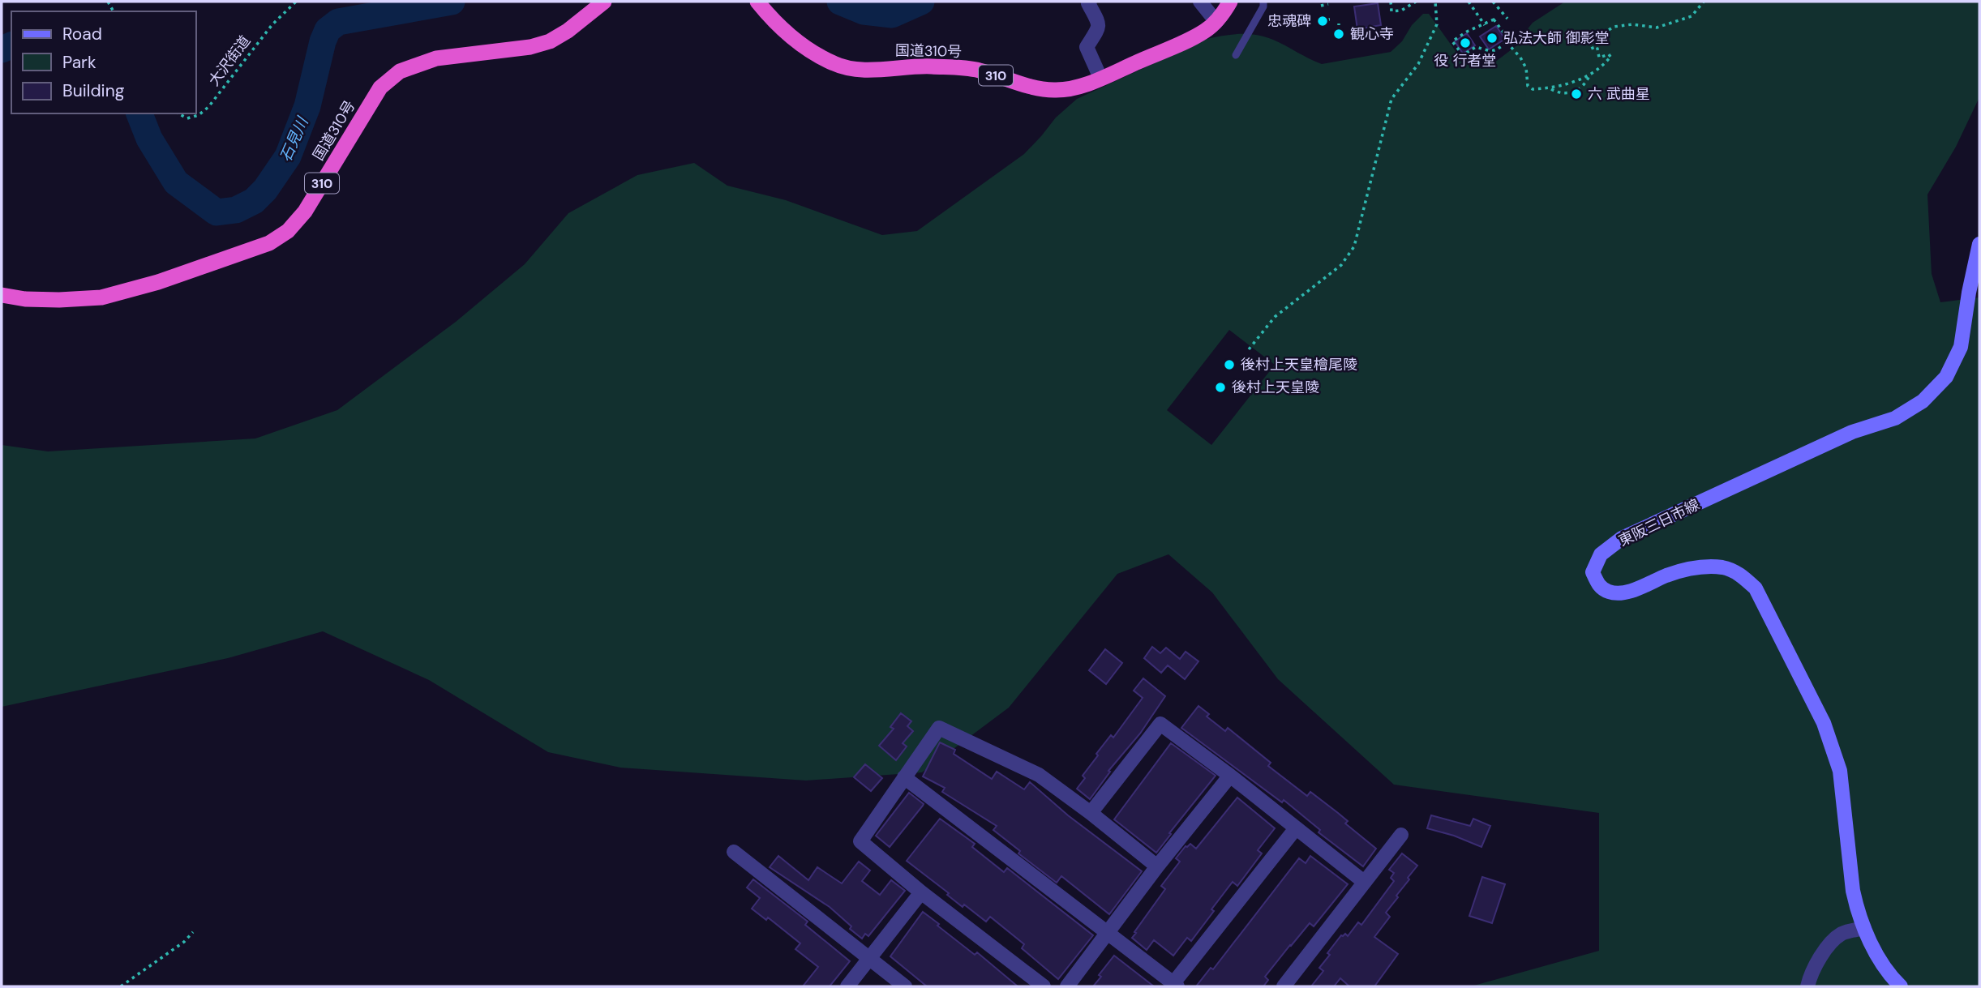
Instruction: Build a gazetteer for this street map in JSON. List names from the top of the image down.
{
  "streets": {
    "highway": ["国道310号", "310"],
    "main road": ["東阪三日市線"],
    "path": ["大沢街道"]
  },
  "water": ["石見川"],
  "places": [
    "忠魂碑",
    "観心寺",
    "弘法大師 御影堂",
    "役 行者堂",
    "六 武曲星",
    "後村上天皇檜尾陵",
    "後村上天皇陵"
  ],
  "legend": ["Road", "Park", "Building"]
}
